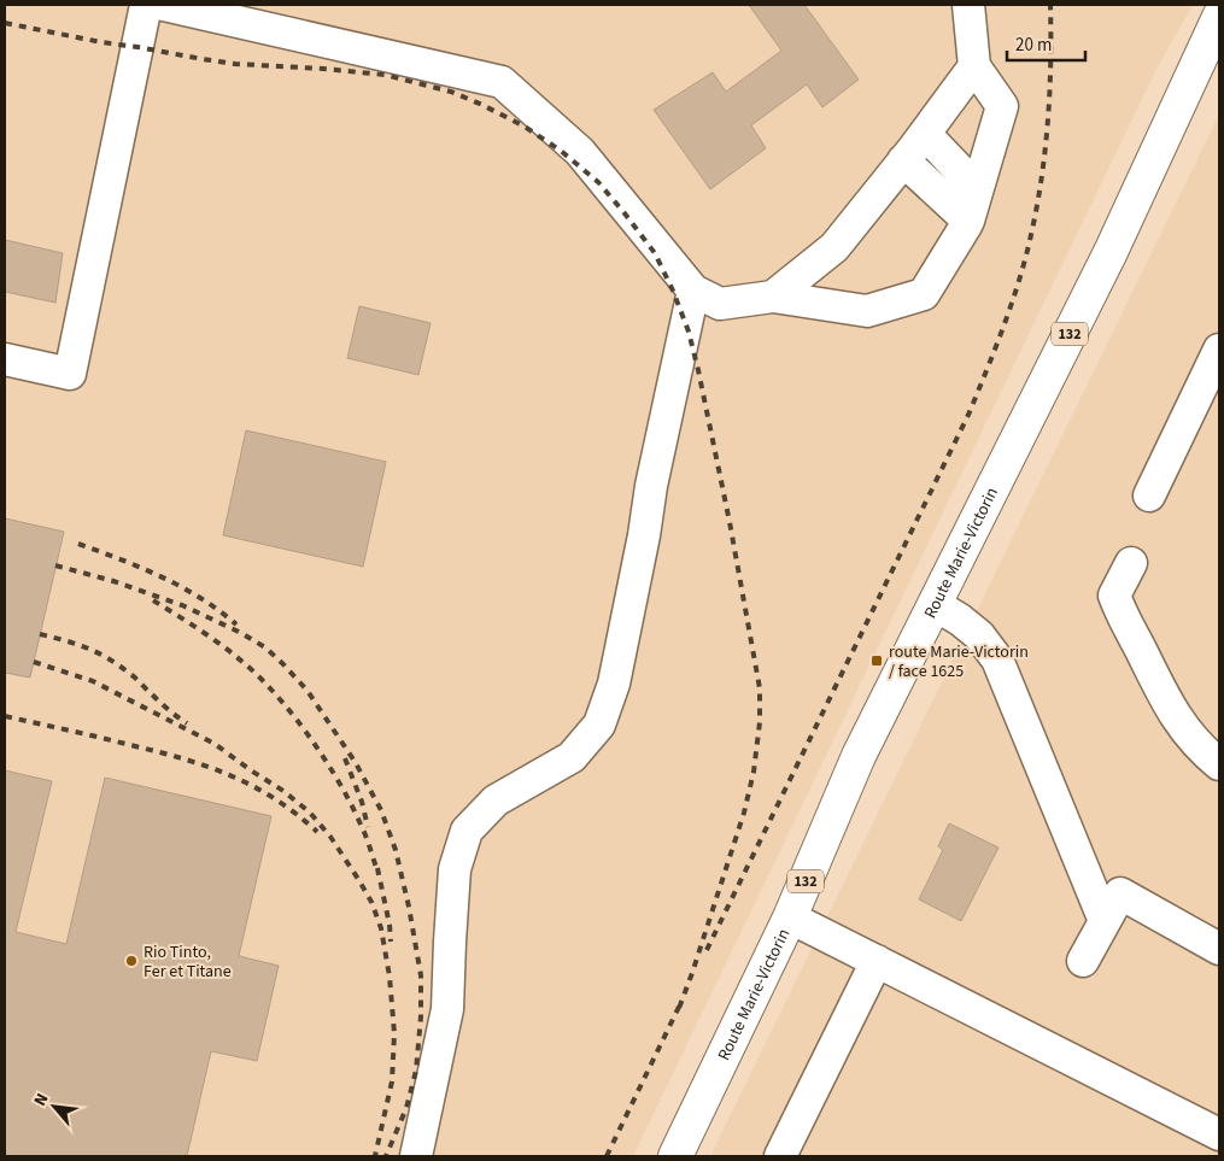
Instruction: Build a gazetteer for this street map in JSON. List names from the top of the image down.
{
  "streets": {
    "main road": ["132", "Route Marie-Victorin"]
  },
  "places": {
    "transit": ["route Marie-Victorin / face 1625"],
    "other": ["Rio Tinto, Fer et Titane"]
  },
  "scale_bar": "20 m",
  "north": "top left"
}
